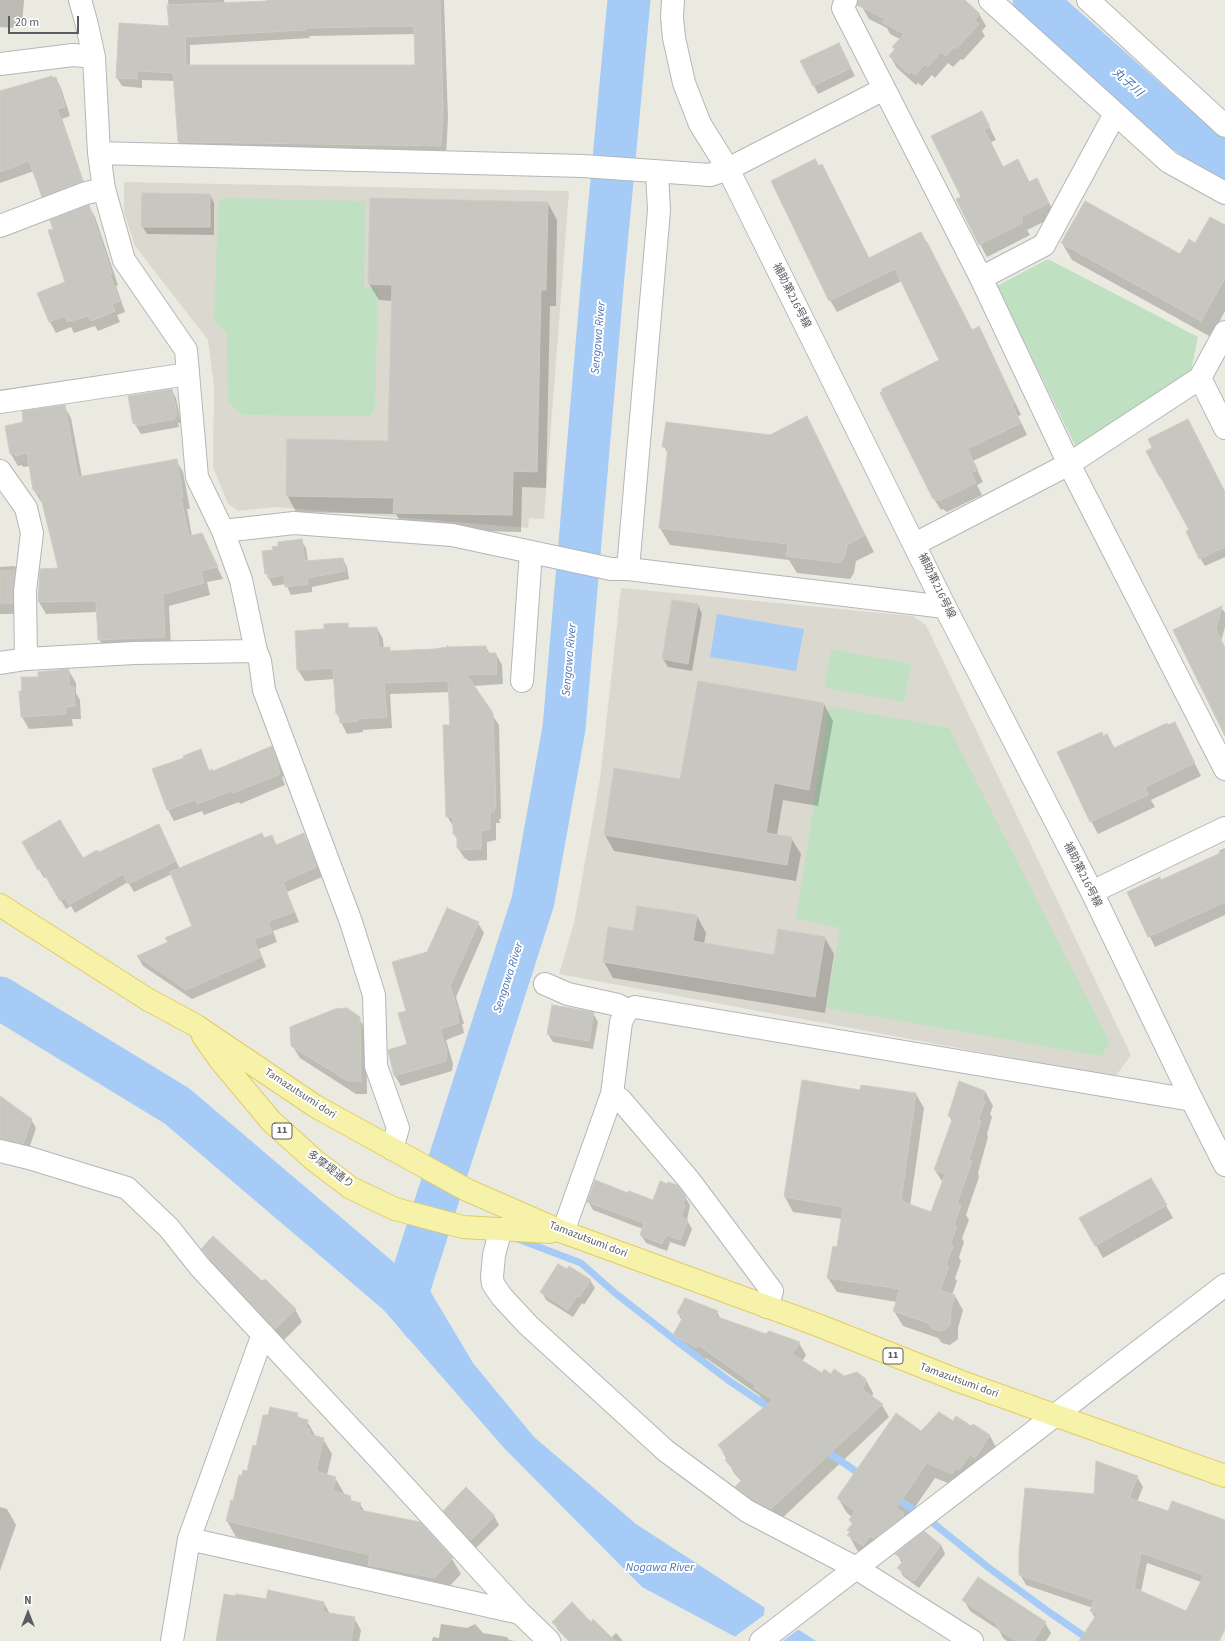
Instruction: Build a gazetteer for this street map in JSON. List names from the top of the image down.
{
  "streets": {
    "main road": ["Tamazutsumi dori", "11", "多摩堤通り"],
    "street": ["補助第216号線"]
  },
  "crossings": [
    ["Tamazutsumi dori", "多摩堤通り"]
  ],
  "water": ["丸子川", "Sengawa River", "Nogawa River"],
  "scale_bar": "20 m",
  "north": "top"
}
